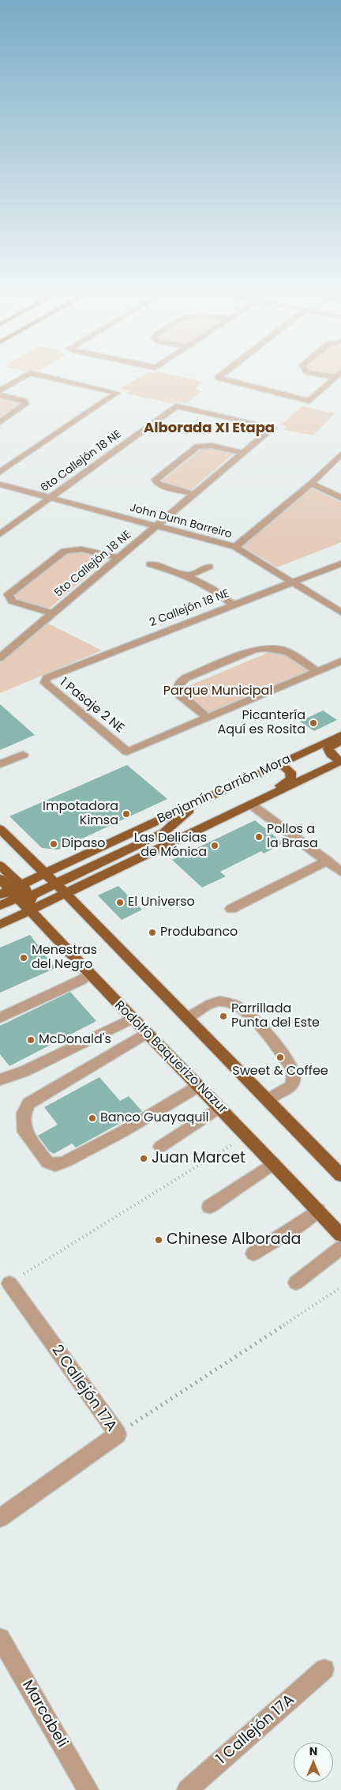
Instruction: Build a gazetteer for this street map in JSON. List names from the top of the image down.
{
  "streets": {
    "main road": ["Benjamín Carrión Mora", "Rodolfo Baquerizo Nazur"],
    "street": [
      "6to Callejón 18 NE",
      "John Dunn Barreiro",
      "5to Callejón 18 NE",
      "2 Callejón 18 NE",
      "1 Pasaje 2 NE",
      "2 Callejón 17A",
      "Marcabeli",
      "1 Callejón 17A"
    ]
  },
  "crossings": [
    ["6to Callejón 18 NE", "John Dunn Barreiro"],
    ["6to Callejón 18 NE", "5to Callejón 18 NE"],
    ["John Dunn Barreiro", "5to Callejón 18 NE"],
    ["John Dunn Barreiro", "2 Callejón 18 NE"],
    ["2 Callejón 18 NE", "1 Pasaje 2 NE"],
    ["Benjamín Carrión Mora", "Rodolfo Baquerizo Nazur"]
  ],
  "districts": ["Alborada XI Etapa"],
  "parks": ["Parque Municipal"],
  "places": [
    "Picantería Aquí es Rosita",
    "Impotadora Kimsa",
    "Pollos a la Brasa",
    "Dipaso",
    "Las Delicias de Mónica",
    "El Universo",
    "Produbanco",
    "Menestras del Negro",
    "Parrillada Punta del Este",
    "McDonald's",
    "Sweet & Coffee",
    "Banco Guayaquil",
    "Juan Marcet",
    "Chinese Alborada"
  ],
  "north": "top"
}
